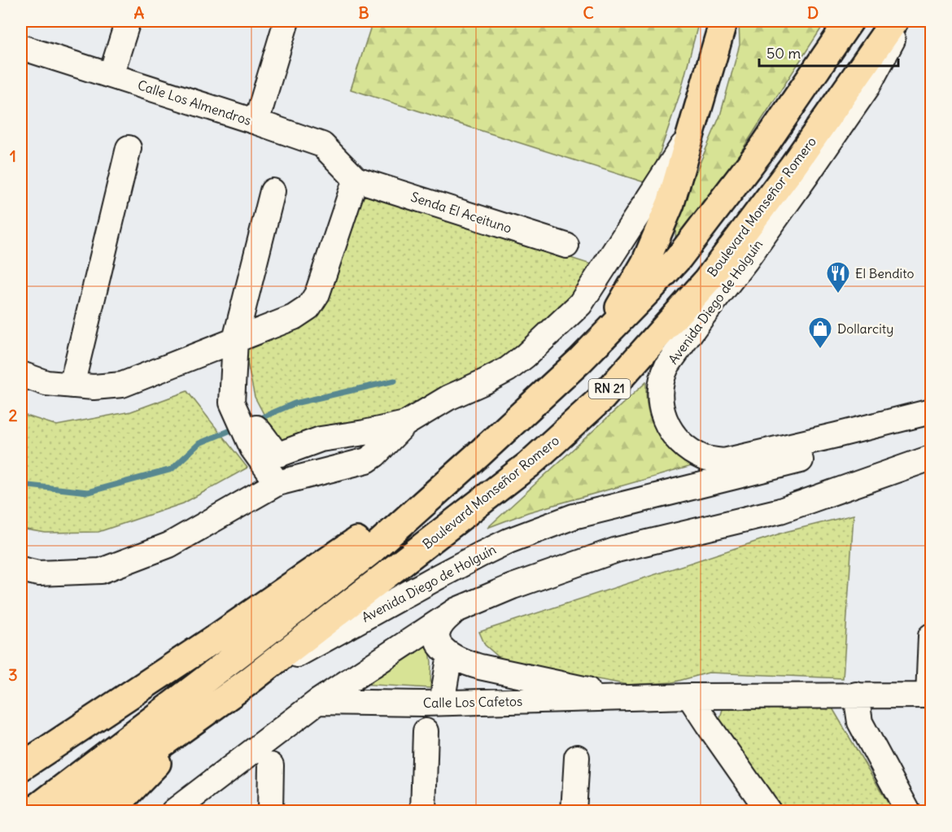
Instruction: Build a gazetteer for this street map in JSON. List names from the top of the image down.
{
  "streets": {
    "highway": ["Boulevard Monseñor Romero", "RN 21"],
    "street": [
      "Calle Los Almendros",
      "Senda El Aceituno",
      "Avenida Diego de Holguín",
      "Calle Los Cafetos"
    ]
  },
  "crossings": [
    ["Calle Los Almendros", "Senda El Aceituno"],
    ["Boulevard Monseñor Romero", "Avenida Diego de Holguín"]
  ],
  "places": {
    "restaurant": ["El Bendito"],
    "shop": ["Dollarcity"]
  },
  "scale_bar": "50 m",
  "grid": {
    "columns": [
      "A",
      "B",
      "C",
      "D"
    ],
    "rows": ["1", "2", "3"]
  }
}
